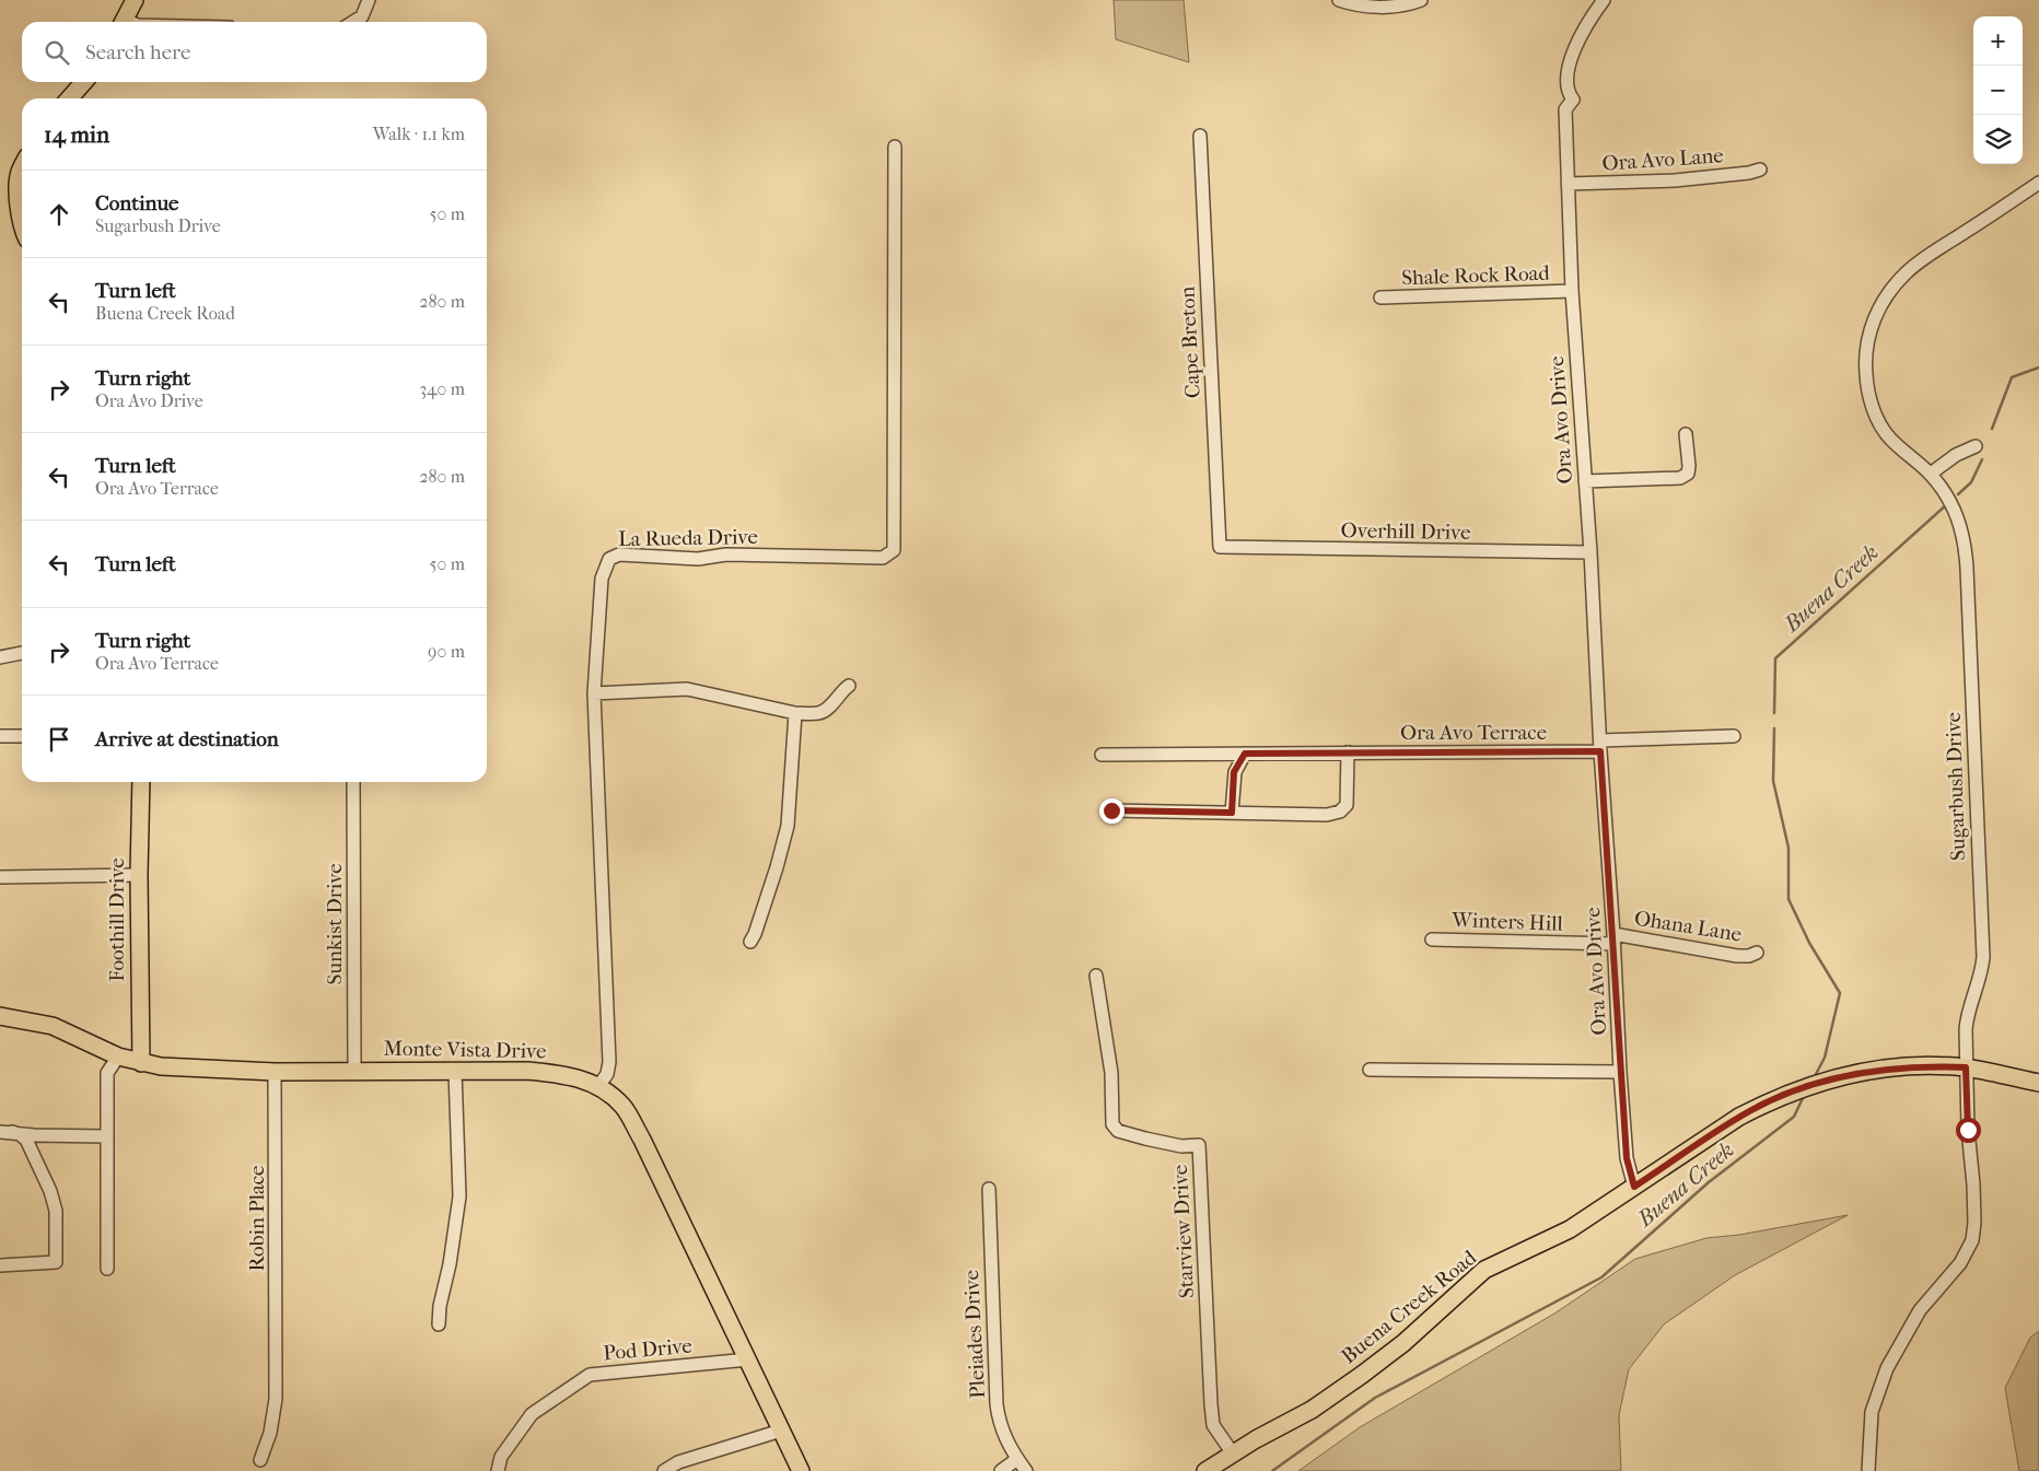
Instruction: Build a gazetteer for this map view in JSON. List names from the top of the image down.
{
  "streets": {
    "main road": ["Foothill Drive", "Monte Vista Drive", "Buena Creek Road"],
    "street": [
      "Ora Avo Lane",
      "Shale Rock Road",
      "Cape Breton",
      "Ora Avo Drive",
      "Overhill Drive",
      "La Rueda Drive",
      "Ora Avo Terrace",
      "Sugarbush Drive",
      "Winters Hill",
      "Sunkist Drive",
      "Ohana Lane",
      "Robin Place",
      "Starview Drive",
      "Pleiades Drive",
      "Pod Drive"
    ]
  },
  "crossings": [
    ["Ora Avo Lane", "Ora Avo Drive"],
    ["Shale Rock Road", "Ora Avo Drive"],
    ["Cape Breton", "Overhill Drive"],
    ["Ora Avo Drive", "Overhill Drive"],
    ["Ora Avo Drive", "Ora Avo Terrace"],
    ["Ora Avo Drive", "Winters Hill"],
    ["Ora Avo Drive", "Ohana Lane"],
    ["Ora Avo Drive", "Buena Creek Road"],
    ["La Rueda Drive", "Monte Vista Drive"],
    ["Sugarbush Drive", "Buena Creek Road"],
    ["Foothill Drive", "Monte Vista Drive"],
    ["Winters Hill", "Ohana Lane"],
    ["Sunkist Drive", "Monte Vista Drive"],
    ["Monte Vista Drive", "Robin Place"],
    ["Monte Vista Drive", "Pod Drive"],
    ["Starview Drive", "Buena Creek Road"]
  ],
  "water": ["Buena Creek"],
  "page": {
    "map_buttons": ["+", "−"],
    "search": "Search here",
    "heading": ["14 min", "Walk · 1.1 km"],
    "list": [
      ["Continue", "Sugarbush Drive", "50 m"],
      ["Turn left", "Buena Creek Road", "280 m"],
      ["Turn right", "Ora Avo Drive", "340 m"],
      ["Turn left", "Ora Avo Terrace", "280 m"],
      ["Turn left", "50 m"],
      ["Turn right", "Ora Avo Terrace", "90 m"],
      "Arrive at destination"
    ]
  }
}
